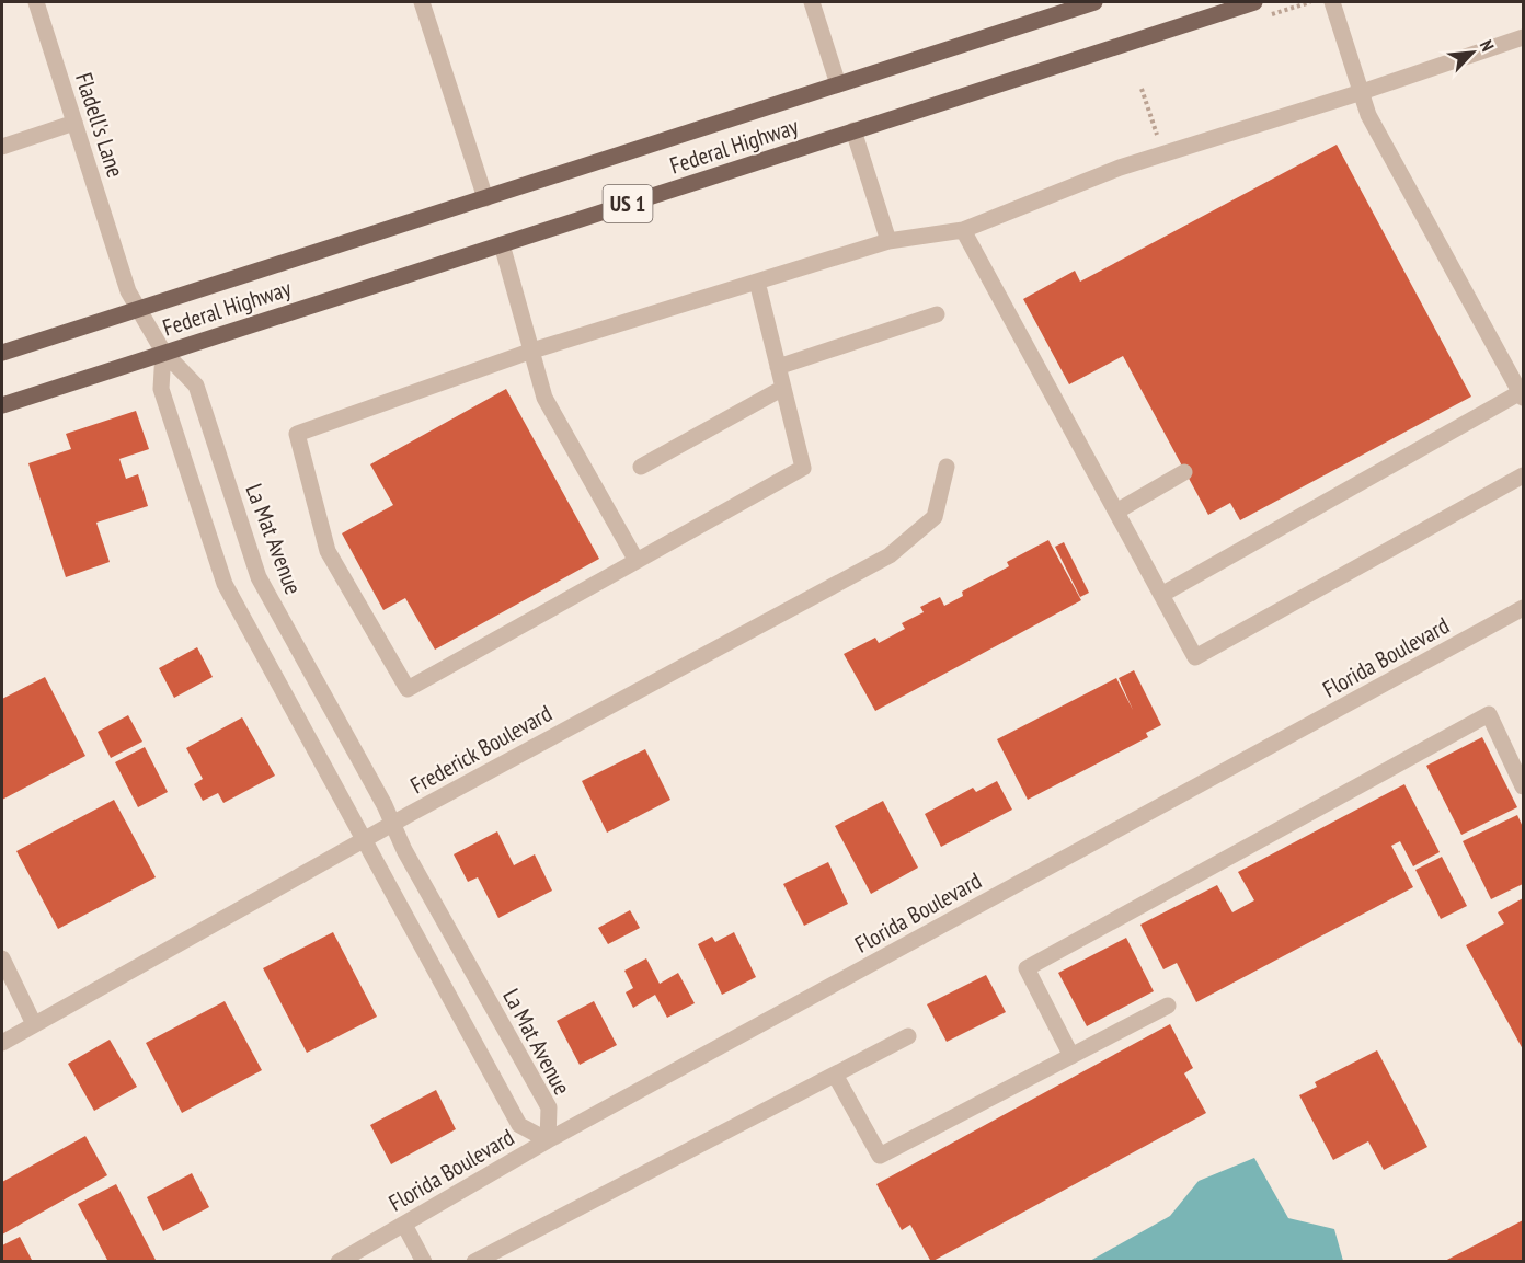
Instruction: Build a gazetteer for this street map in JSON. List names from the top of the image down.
{
  "streets": {
    "main road": ["Federal Highway", "US 1"],
    "street": [
      "Fladell's Lane",
      "La Mat Avenue",
      "Florida Boulevard",
      "Frederick Boulevard"
    ]
  },
  "crossings": [
    ["Fladell's Lane", "La Mat Avenue"],
    ["Federal Highway", "La Mat Avenue"],
    ["La Mat Avenue", "Florida Boulevard"],
    ["La Mat Avenue", "Frederick Boulevard"]
  ],
  "north": "top right"
}
